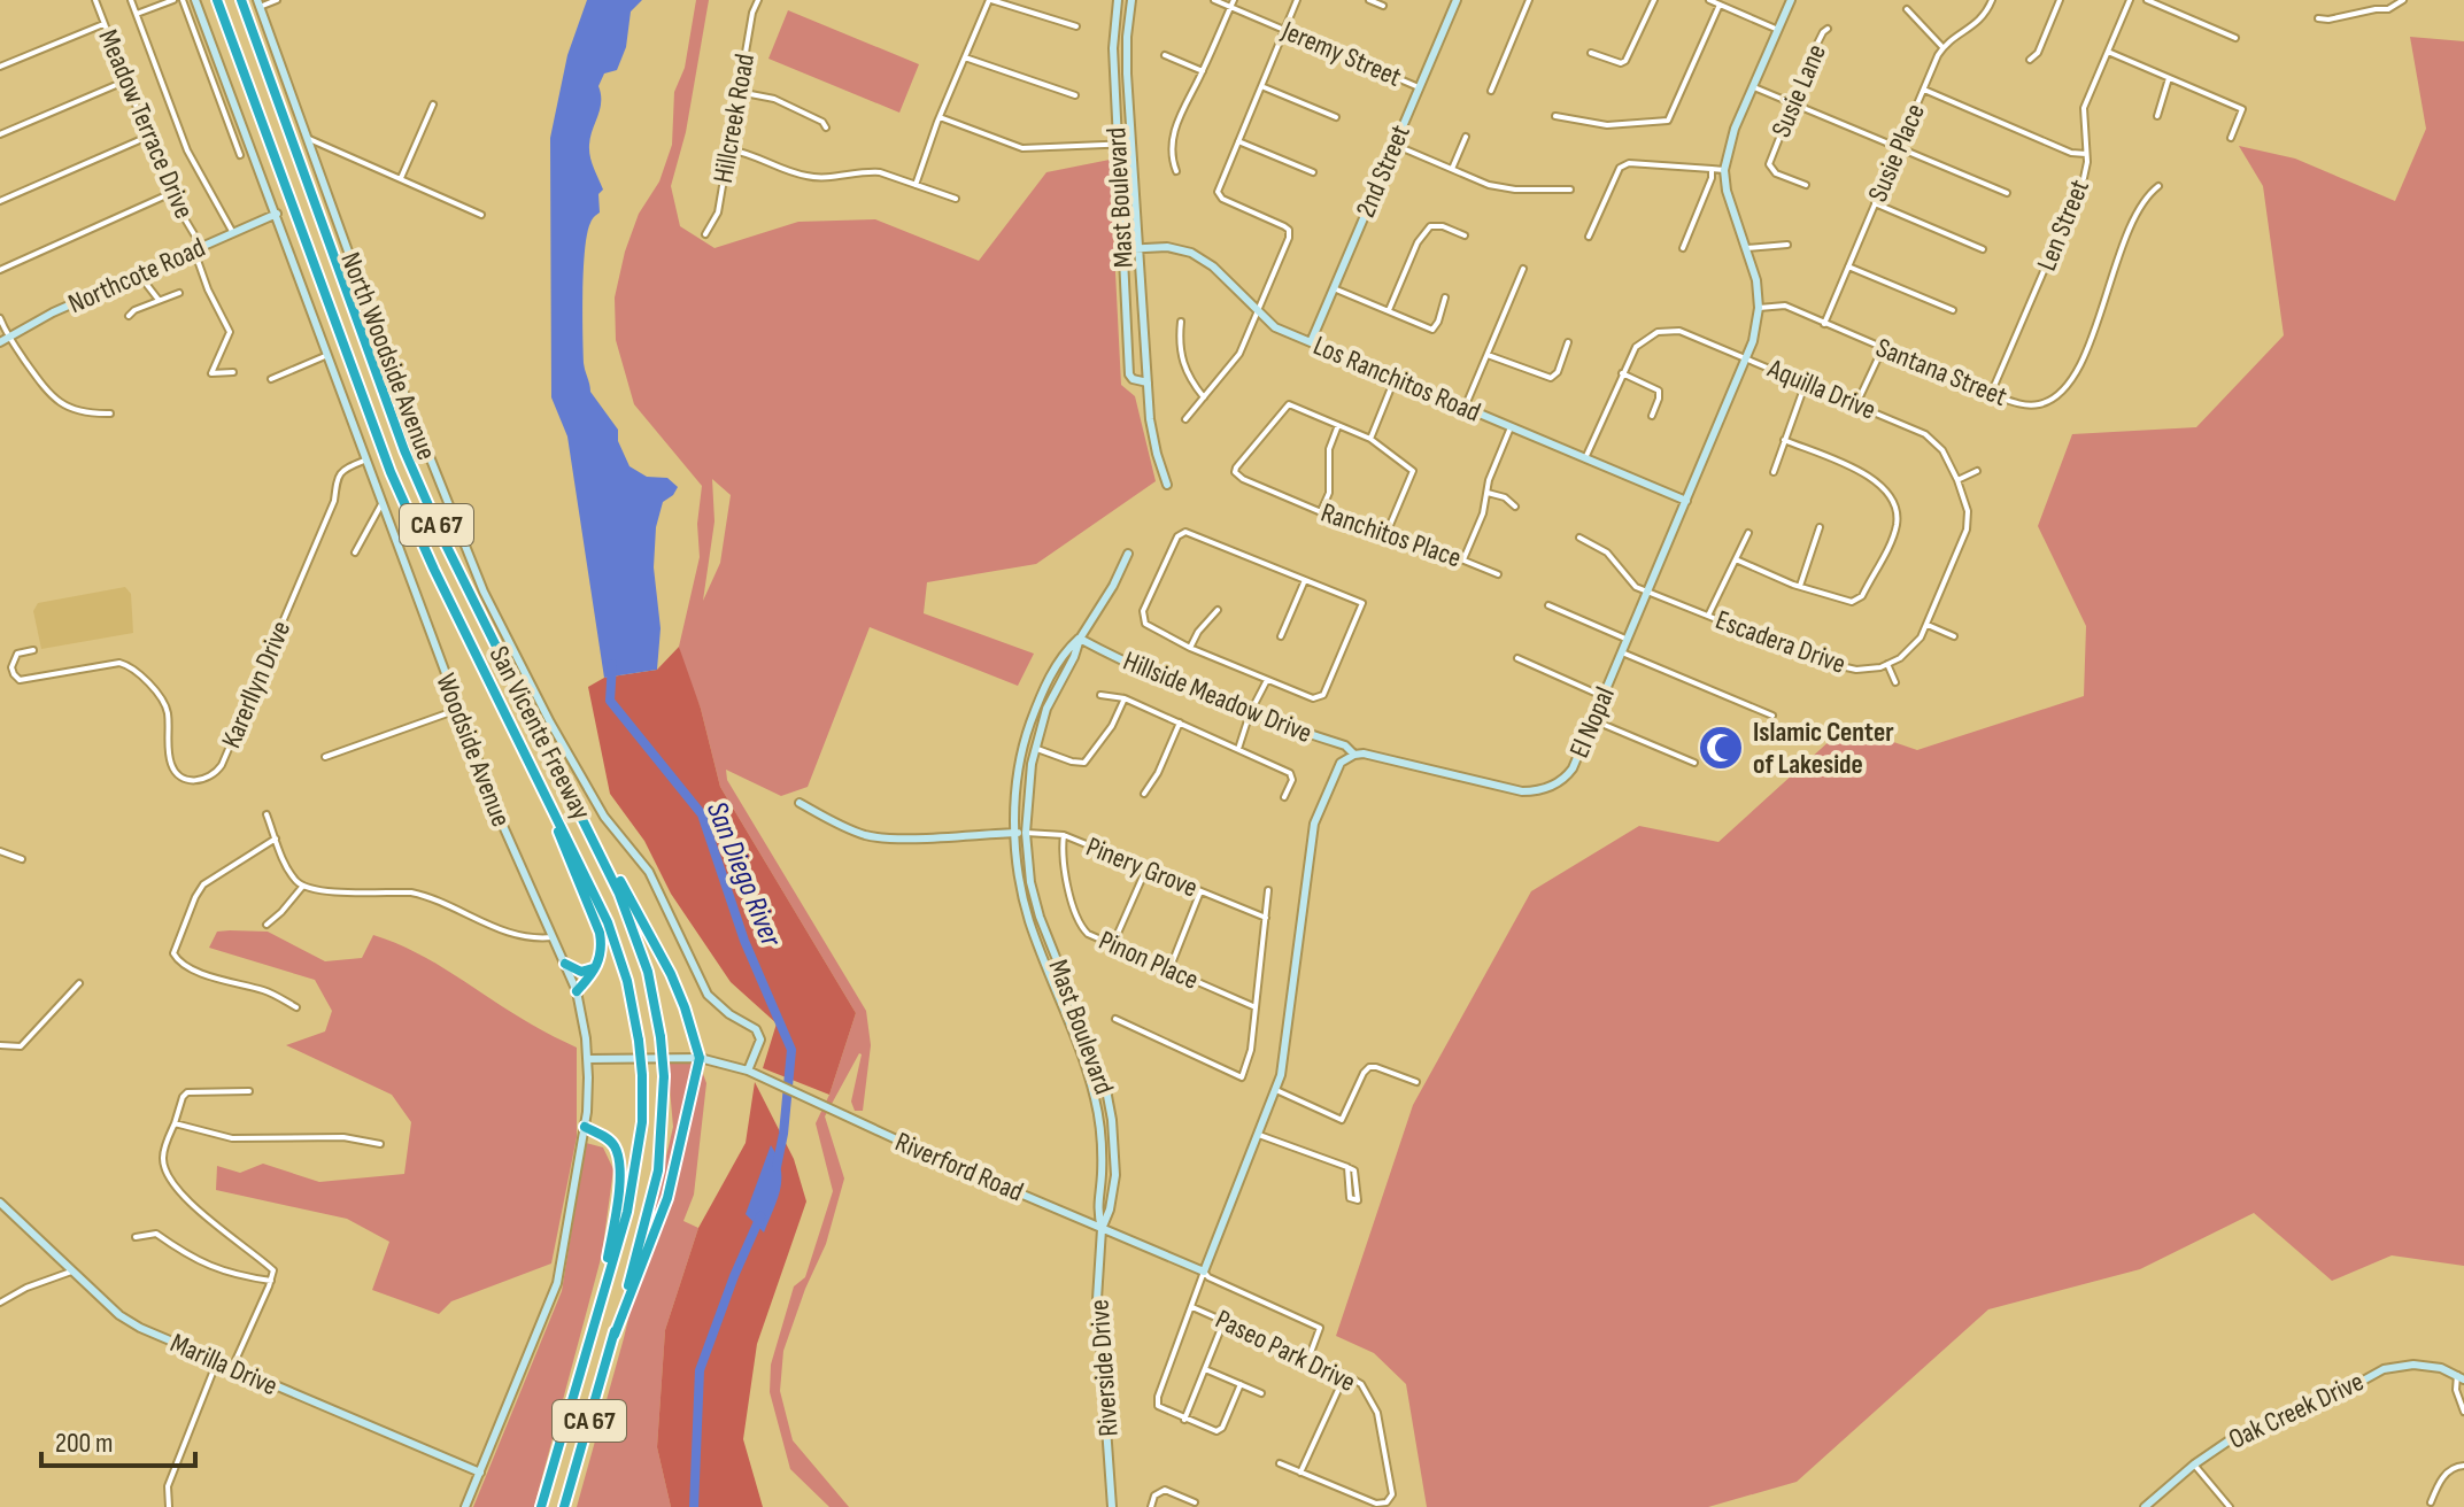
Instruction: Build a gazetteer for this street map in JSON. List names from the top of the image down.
{
  "streets": {
    "highway": ["CA 67", "San Vicente Freeway"],
    "street": [
      "Jeremy Street",
      "Susie Lane",
      "Hillcreek Road",
      "Meadow Terrace Drive",
      "Susie Place",
      "2nd Street",
      "Mast Boulevard",
      "Len Street",
      "Northcote Road",
      "North Woodside Avenue",
      "Santana Street",
      "Los Ranchitos Road",
      "Aquilla Drive",
      "Ranchitos Place",
      "Escadera Drive",
      "Karerllyn Drive",
      "Hillside Meadow Drive",
      "El Nopal",
      "Woodside Avenue",
      "Pinery Grove",
      "Pinon Place",
      "Riverford Road",
      "Paseo Park Drive",
      "Marilla Drive",
      "Riverside Drive",
      "Oak Creek Drive"
    ]
  },
  "crossings": [
    ["Jeremy Street", "2nd Street"],
    ["Meadow Terrace Drive", "Northcote Road"],
    ["Susie Place", "Santana Street"],
    ["2nd Street", "Los Ranchitos Road"],
    ["Mast Boulevard", "Los Ranchitos Road"],
    ["Mast Boulevard", "Hillside Meadow Drive"],
    ["Mast Boulevard", "Pinery Grove"],
    ["Mast Boulevard", "Riverford Road"],
    ["Mast Boulevard", "Riverside Drive"],
    ["Len Street", "Santana Street"],
    ["Northcote Road", "Woodside Avenue"],
    ["North Woodside Avenue", "Riverford Road"],
    ["Santana Street", "El Nopal"],
    ["Los Ranchitos Road", "Aquilla Drive"],
    ["Los Ranchitos Road", "El Nopal"],
    ["Aquilla Drive", "Escadera Drive"],
    ["Aquilla Drive", "El Nopal"],
    ["Escadera Drive", "El Nopal"],
    ["Karerllyn Drive", "Woodside Avenue"],
    ["Hillside Meadow Drive", "El Nopal"],
    ["Woodside Avenue", "Riverford Road"],
    ["Woodside Avenue", "Marilla Drive"],
    ["Pinery Grove", "Pinon Place"],
    ["Riverford Road", "Paseo Park Drive"],
    ["Riverford Road", "Riverside Drive"]
  ],
  "water": ["San Diego River"],
  "places": {
    "mosque": ["Islamic Center of Lakeside"]
  },
  "scale_bar": "200 m"
}
